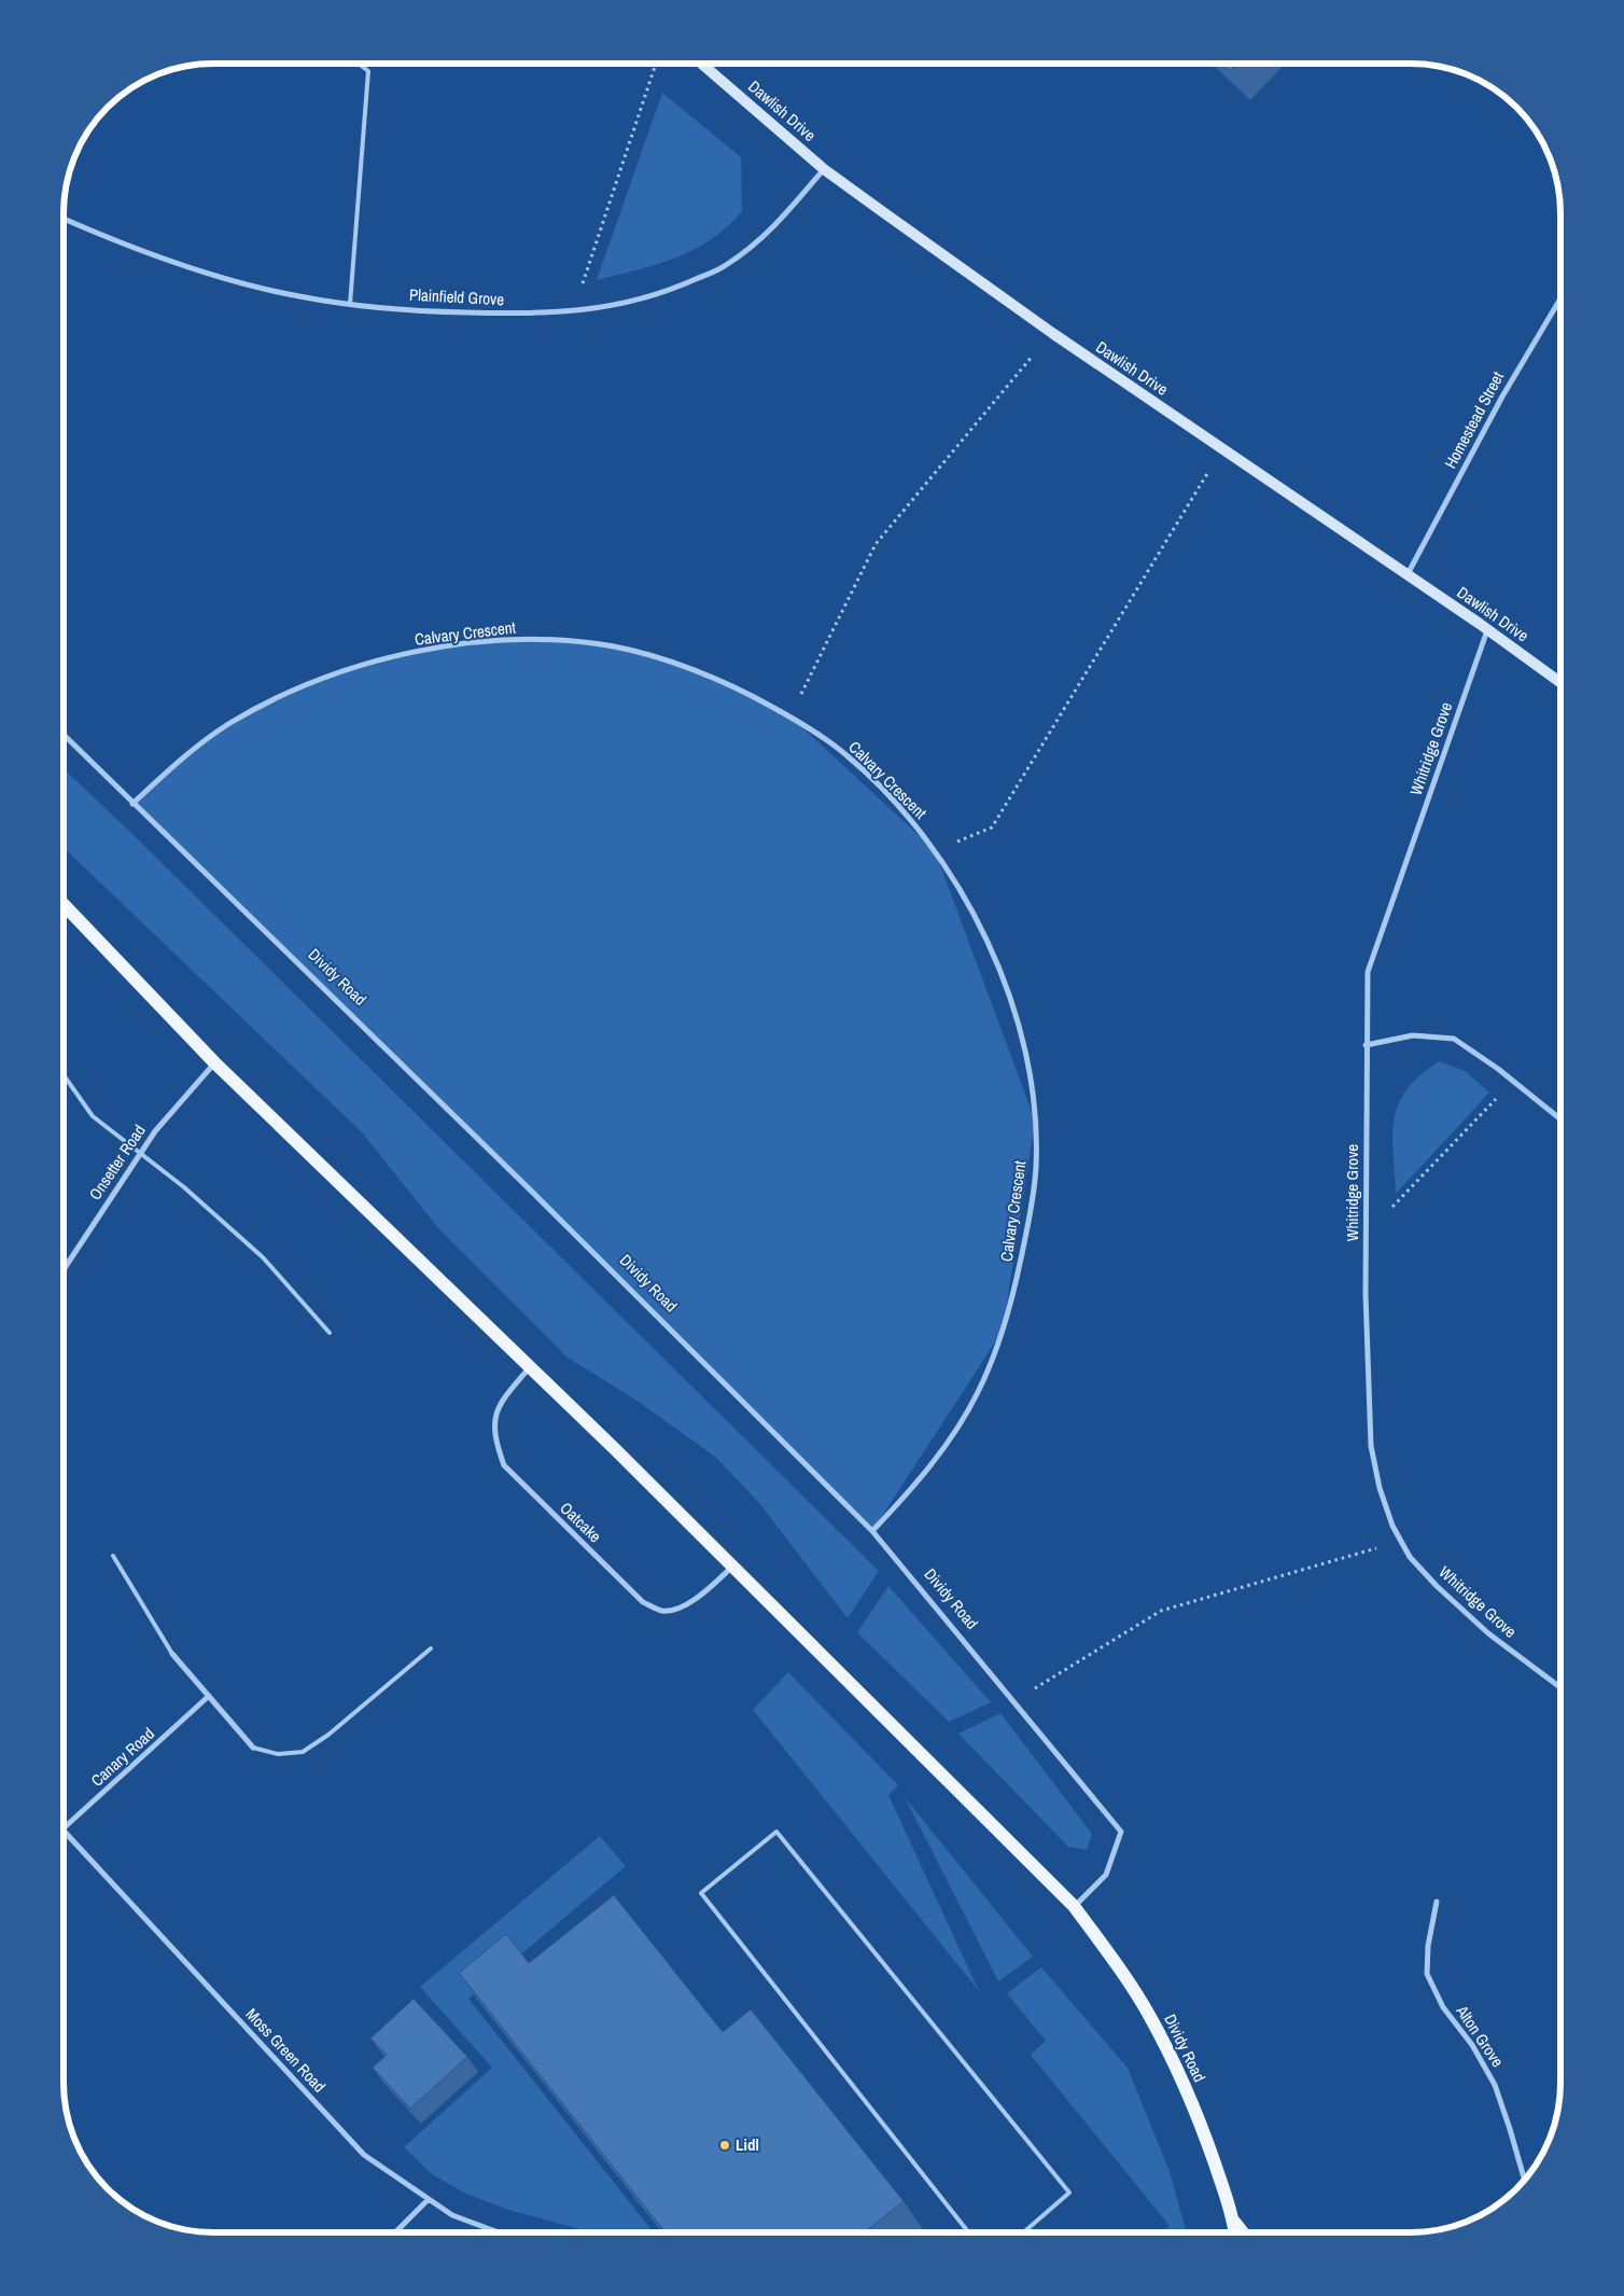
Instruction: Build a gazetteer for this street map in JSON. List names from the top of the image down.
{
  "streets": {
    "main road": ["Dividy Road"],
    "street": [
      "Dawlish Drive",
      "Plainfield Grove",
      "Homestead Street",
      "Calvary Crescent",
      "Whitridge Grove",
      "Onsetter Road",
      "Oatcake",
      "Canary Road",
      "Alton Grove",
      "Moss Green Road"
    ]
  },
  "crossings": [
    ["Dawlish Drive", "Plainfield Grove"],
    ["Dawlish Drive", "Homestead Street"],
    ["Dawlish Drive", "Whitridge Grove"],
    ["Calvary Crescent", "Dividy Road"],
    ["Dividy Road", "Onsetter Road"],
    ["Dividy Road", "Oatcake"]
  ],
  "places": ["Lidl"]
}
